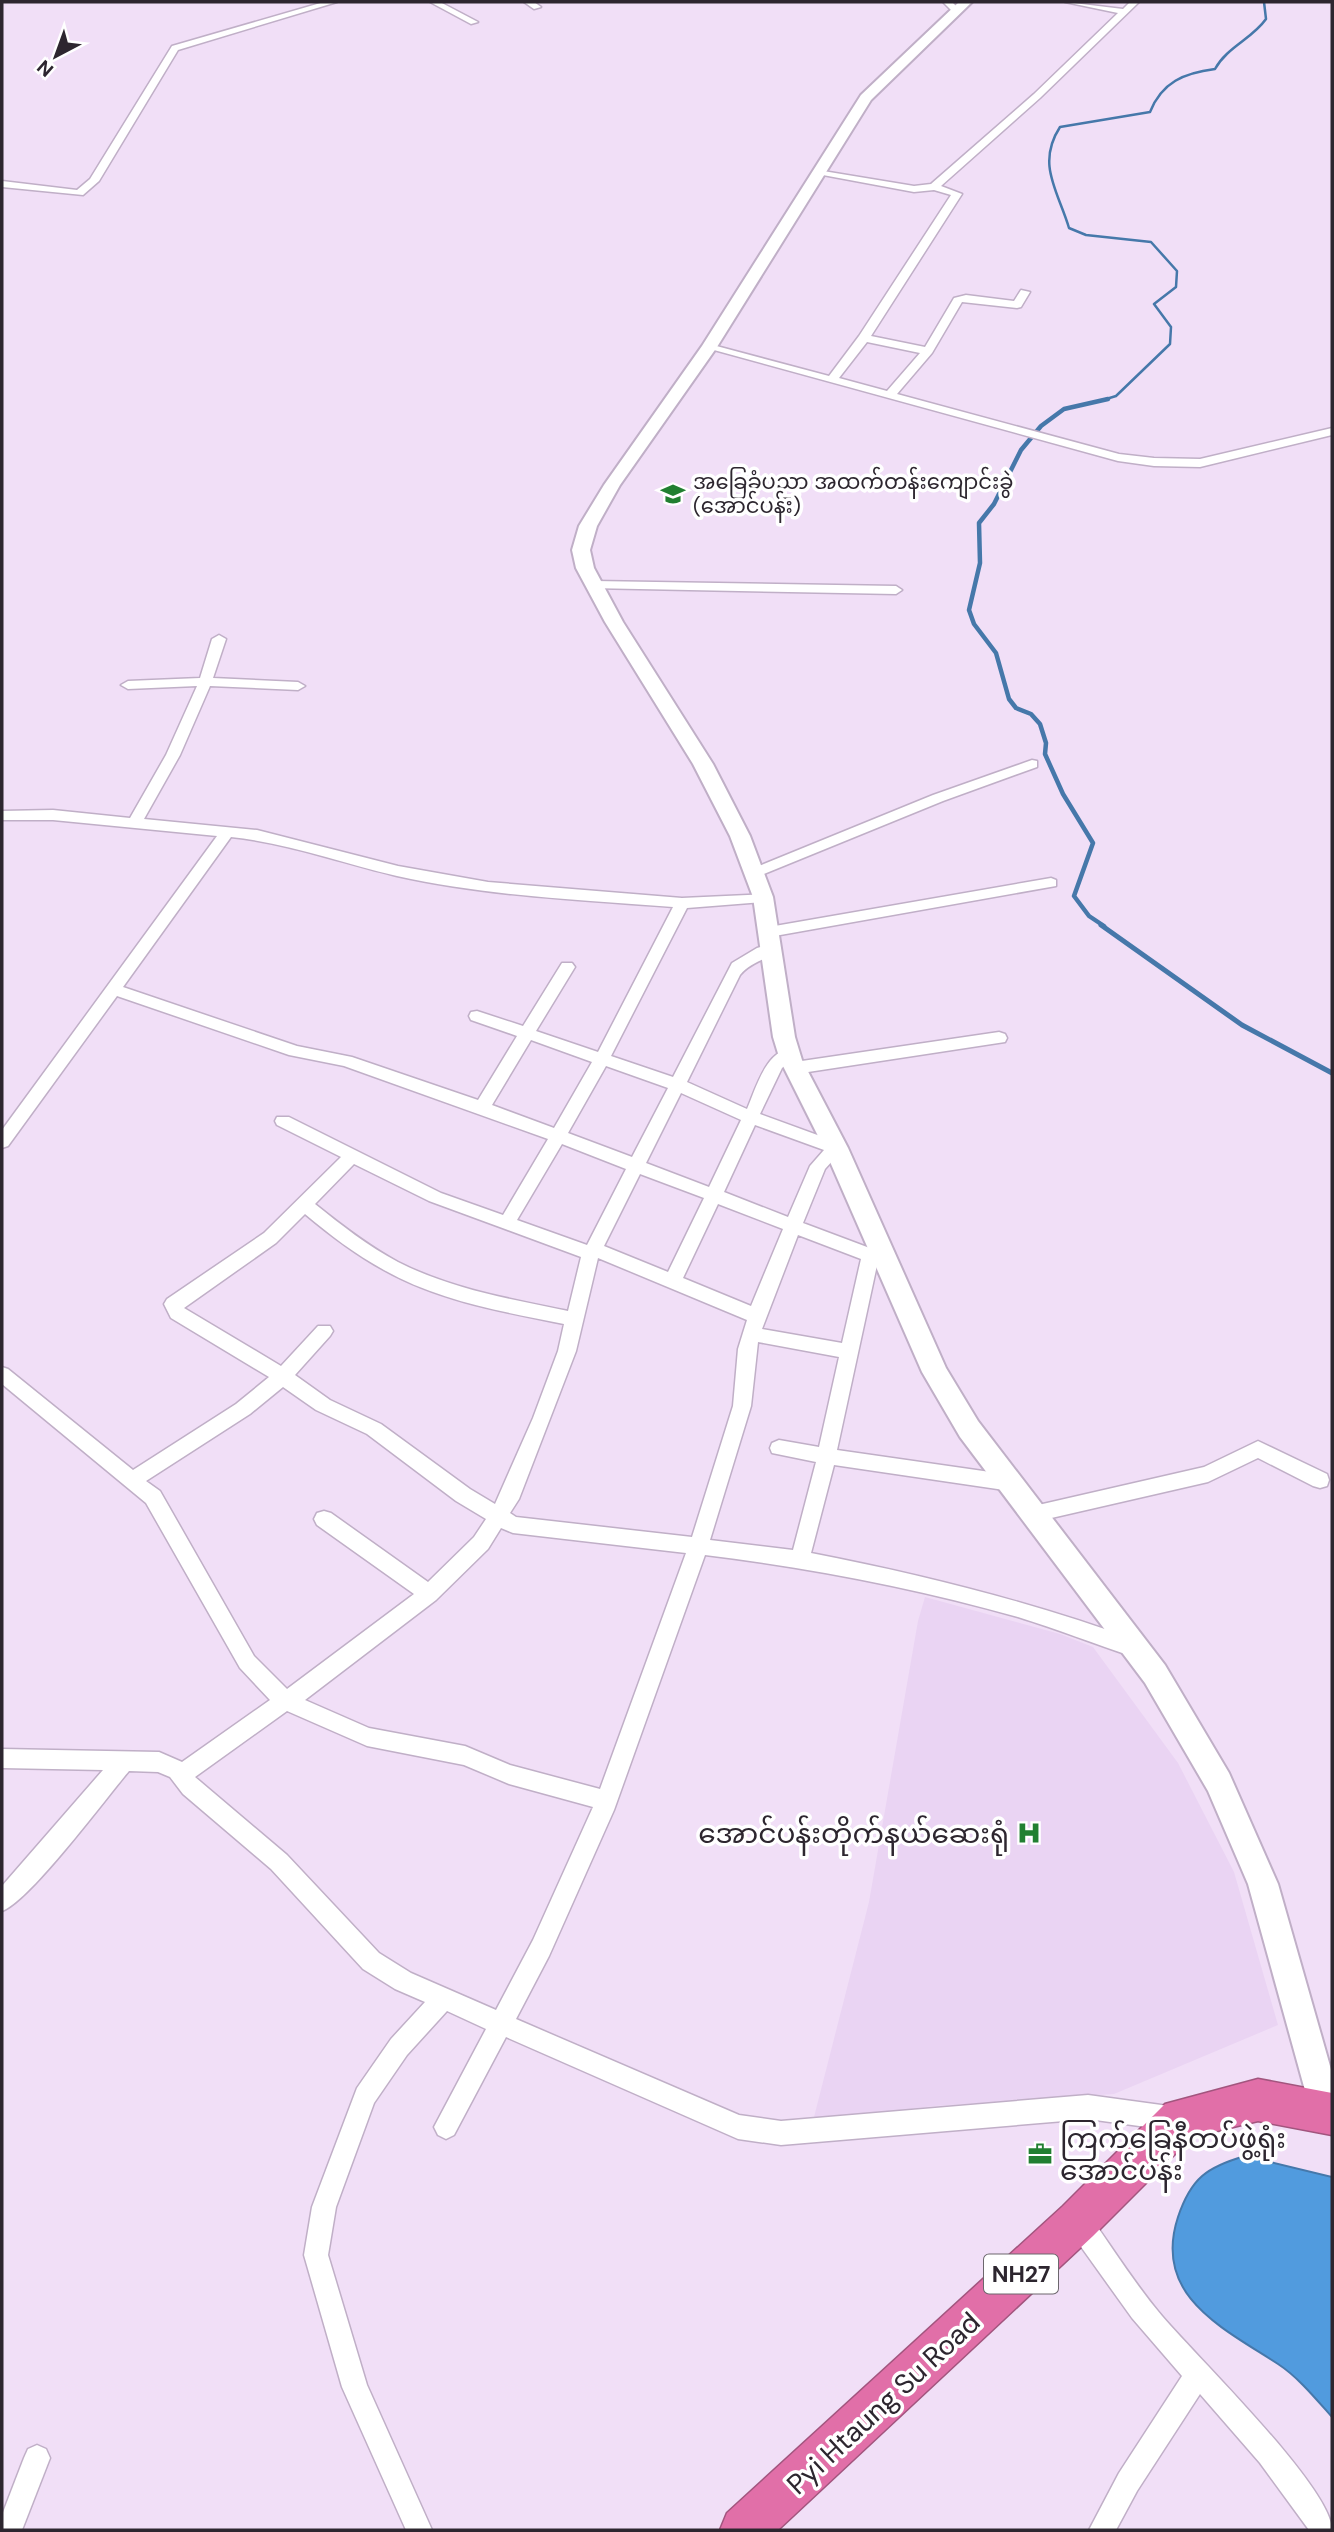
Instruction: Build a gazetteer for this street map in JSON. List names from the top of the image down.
{
  "streets": {
    "highway": ["NH27", "Pyi Htaung Su Road"]
  },
  "places": {
    "school or university": ["အခြေခံပညာ အထက်တန်းကျောင်းခွဲ (အောင်ပန်း)"],
    "hospital": ["အောင်ပန်းတိုက်နယ်ဆေးရုံ"],
    "office": ["ကြက်ခြေနီတပ်ဖွဲ့ရုံး အောင်ပန်း"]
  },
  "north": "bottom left"
}
